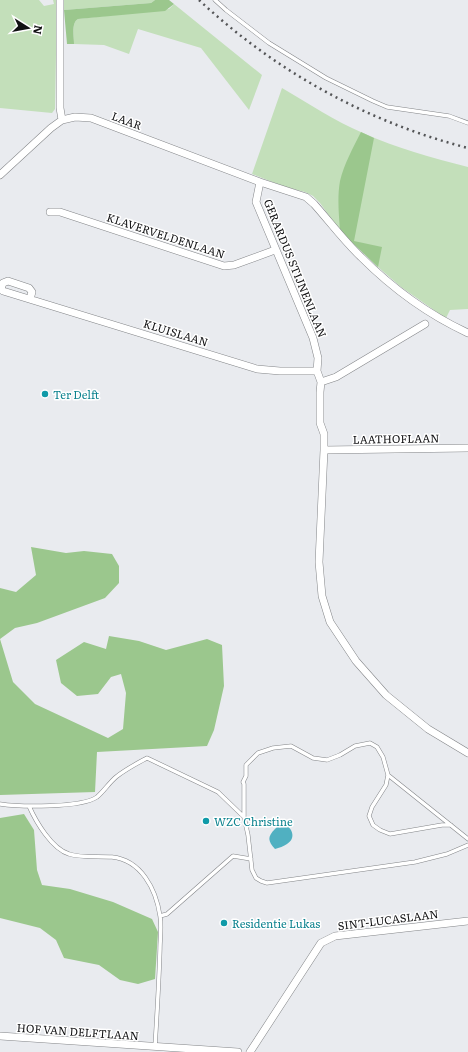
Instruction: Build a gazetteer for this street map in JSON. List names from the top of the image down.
{
  "streets": {
    "street": [
      "LAAR",
      "KLAVERVELDENLAAN",
      "GERARDUS STIJNENLAAN",
      "KLUISLAAN",
      "LAATHOFLAAN",
      "SINT-LUCASLAAN",
      "HOF VAN DELFTLAAN"
    ]
  },
  "crossings": [
    ["LAAR", "GERARDUS STIJNENLAAN"],
    ["KLAVERVELDENLAAN", "GERARDUS STIJNENLAAN"],
    ["GERARDUS STIJNENLAAN", "KLUISLAAN"],
    ["GERARDUS STIJNENLAAN", "LAATHOFLAAN"]
  ],
  "places": ["Ter Delft", "WZC Christine", "Residentie Lukas"],
  "north": "right"
}
